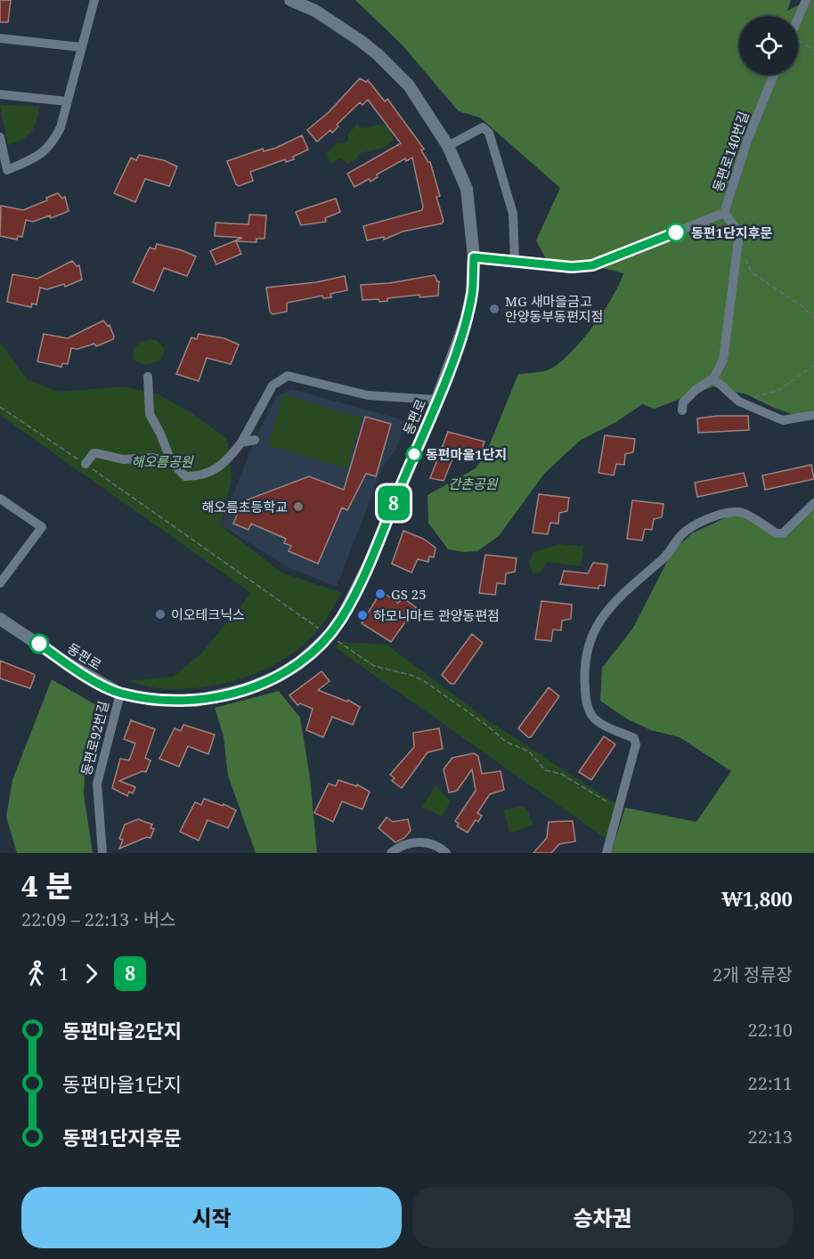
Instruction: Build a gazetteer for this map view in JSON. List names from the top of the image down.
{
  "streets": {
    "street": ["동편로140번길", "동편로", "동편로92번길"]
  },
  "crossings": [
    ["동편로140번길", "동편로"],
    ["동편로", "동편로92번길"]
  ],
  "parks": ["해오름공원", "간촌공원"],
  "places": [
    "동편1단지후문",
    "MG 새마을금고 안양동부동편지점",
    "동편마을1단지",
    "해오름초등학교",
    "GS 25",
    "이오테크닉스",
    "하모니마트 관양동편점"
  ],
  "lines": ["bus line 8"],
  "page": {
    "on_map": "8",
    "heading": ["4 분", "22:09 – 22:13 · 버스", "₩1,800"],
    "legs": ["1", "8", "2개 정류장"],
    "list": [
      {
        "name": "동편마을2단지",
        "value": "22:10"
      },
      {
        "name": "동편마을1단지",
        "value": "22:11"
      },
      {
        "name": "동편1단지후문",
        "value": "22:13"
      }
    ],
    "buttons": ["시작", "승차권"]
  }
}
